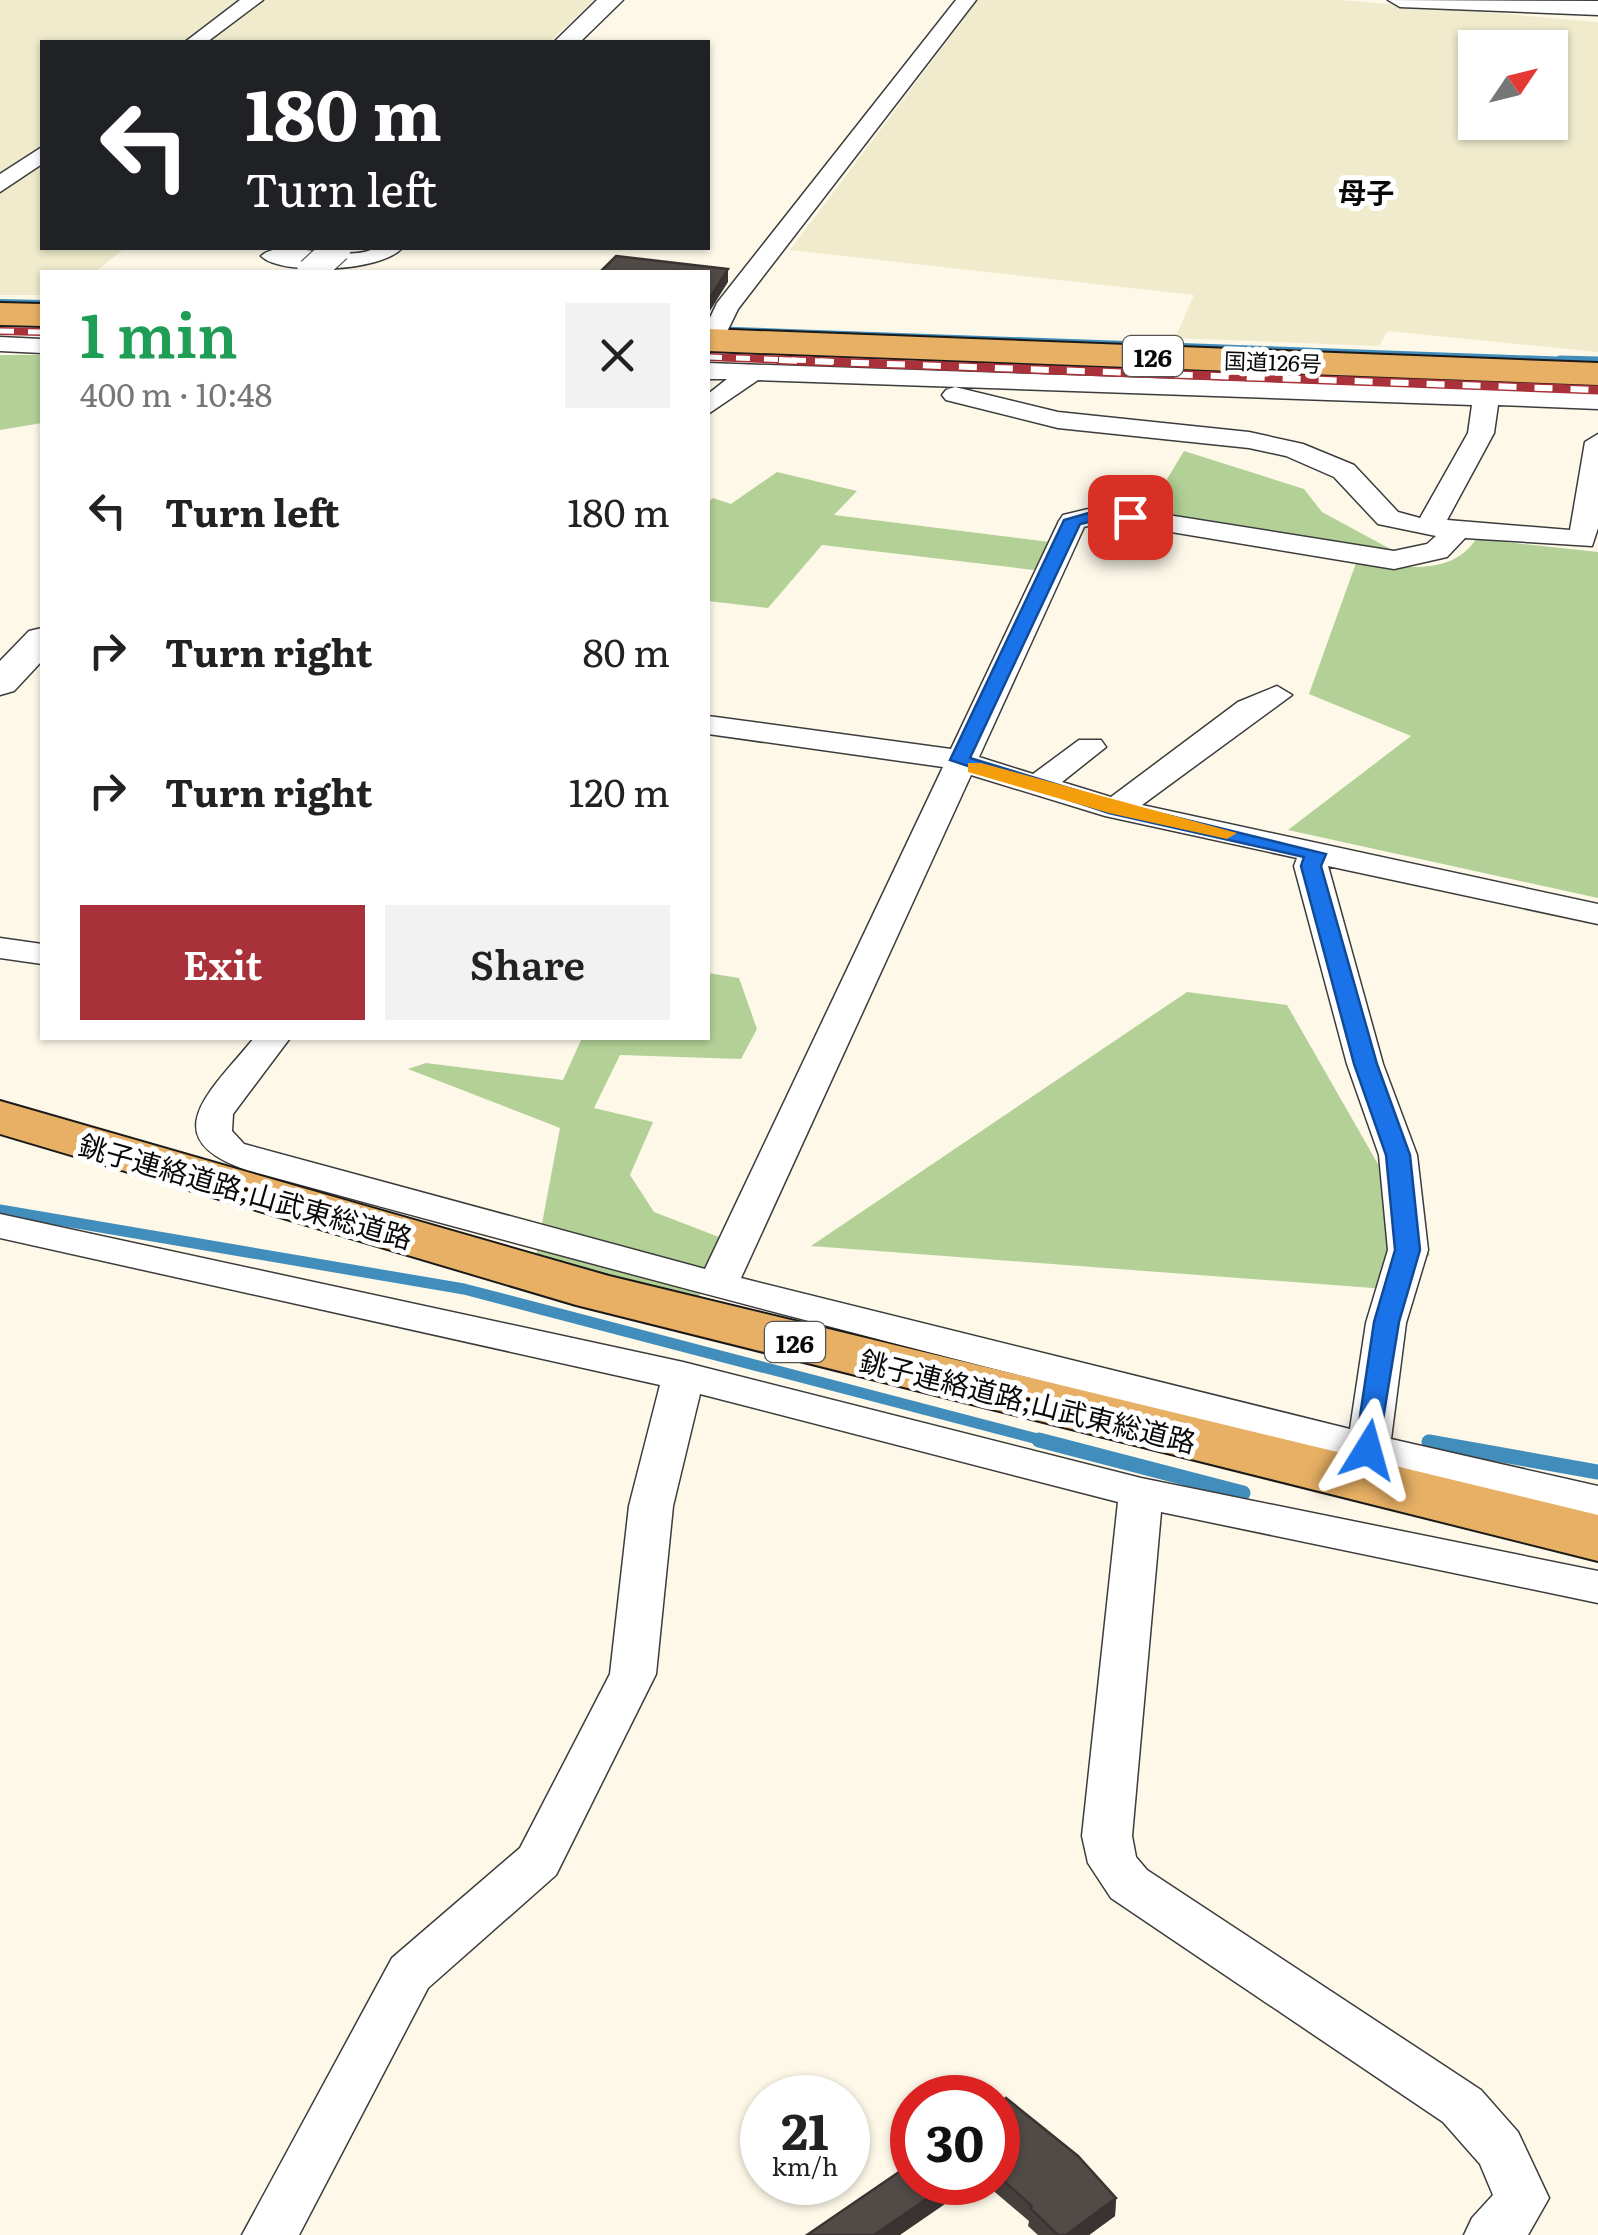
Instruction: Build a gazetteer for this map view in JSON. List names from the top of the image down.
{
  "streets": {
    "highway": ["126", "国道126号", "銚子連絡道路;山武東総道路"]
  },
  "districts": ["母子"],
  "north": "top right",
  "page": {
    "turn": ["180 m", "Turn left"],
    "heading": ["1 min", "400 m · 10:48"],
    "list": [
      {
        "name": "Turn left",
        "value": "180 m"
      },
      {
        "name": "Turn right",
        "value": "80 m"
      },
      {
        "name": "Turn right",
        "value": "120 m"
      }
    ],
    "buttons": ["Exit", "Share"],
    "speed": "21 km/h",
    "limit": "30"
  }
}
